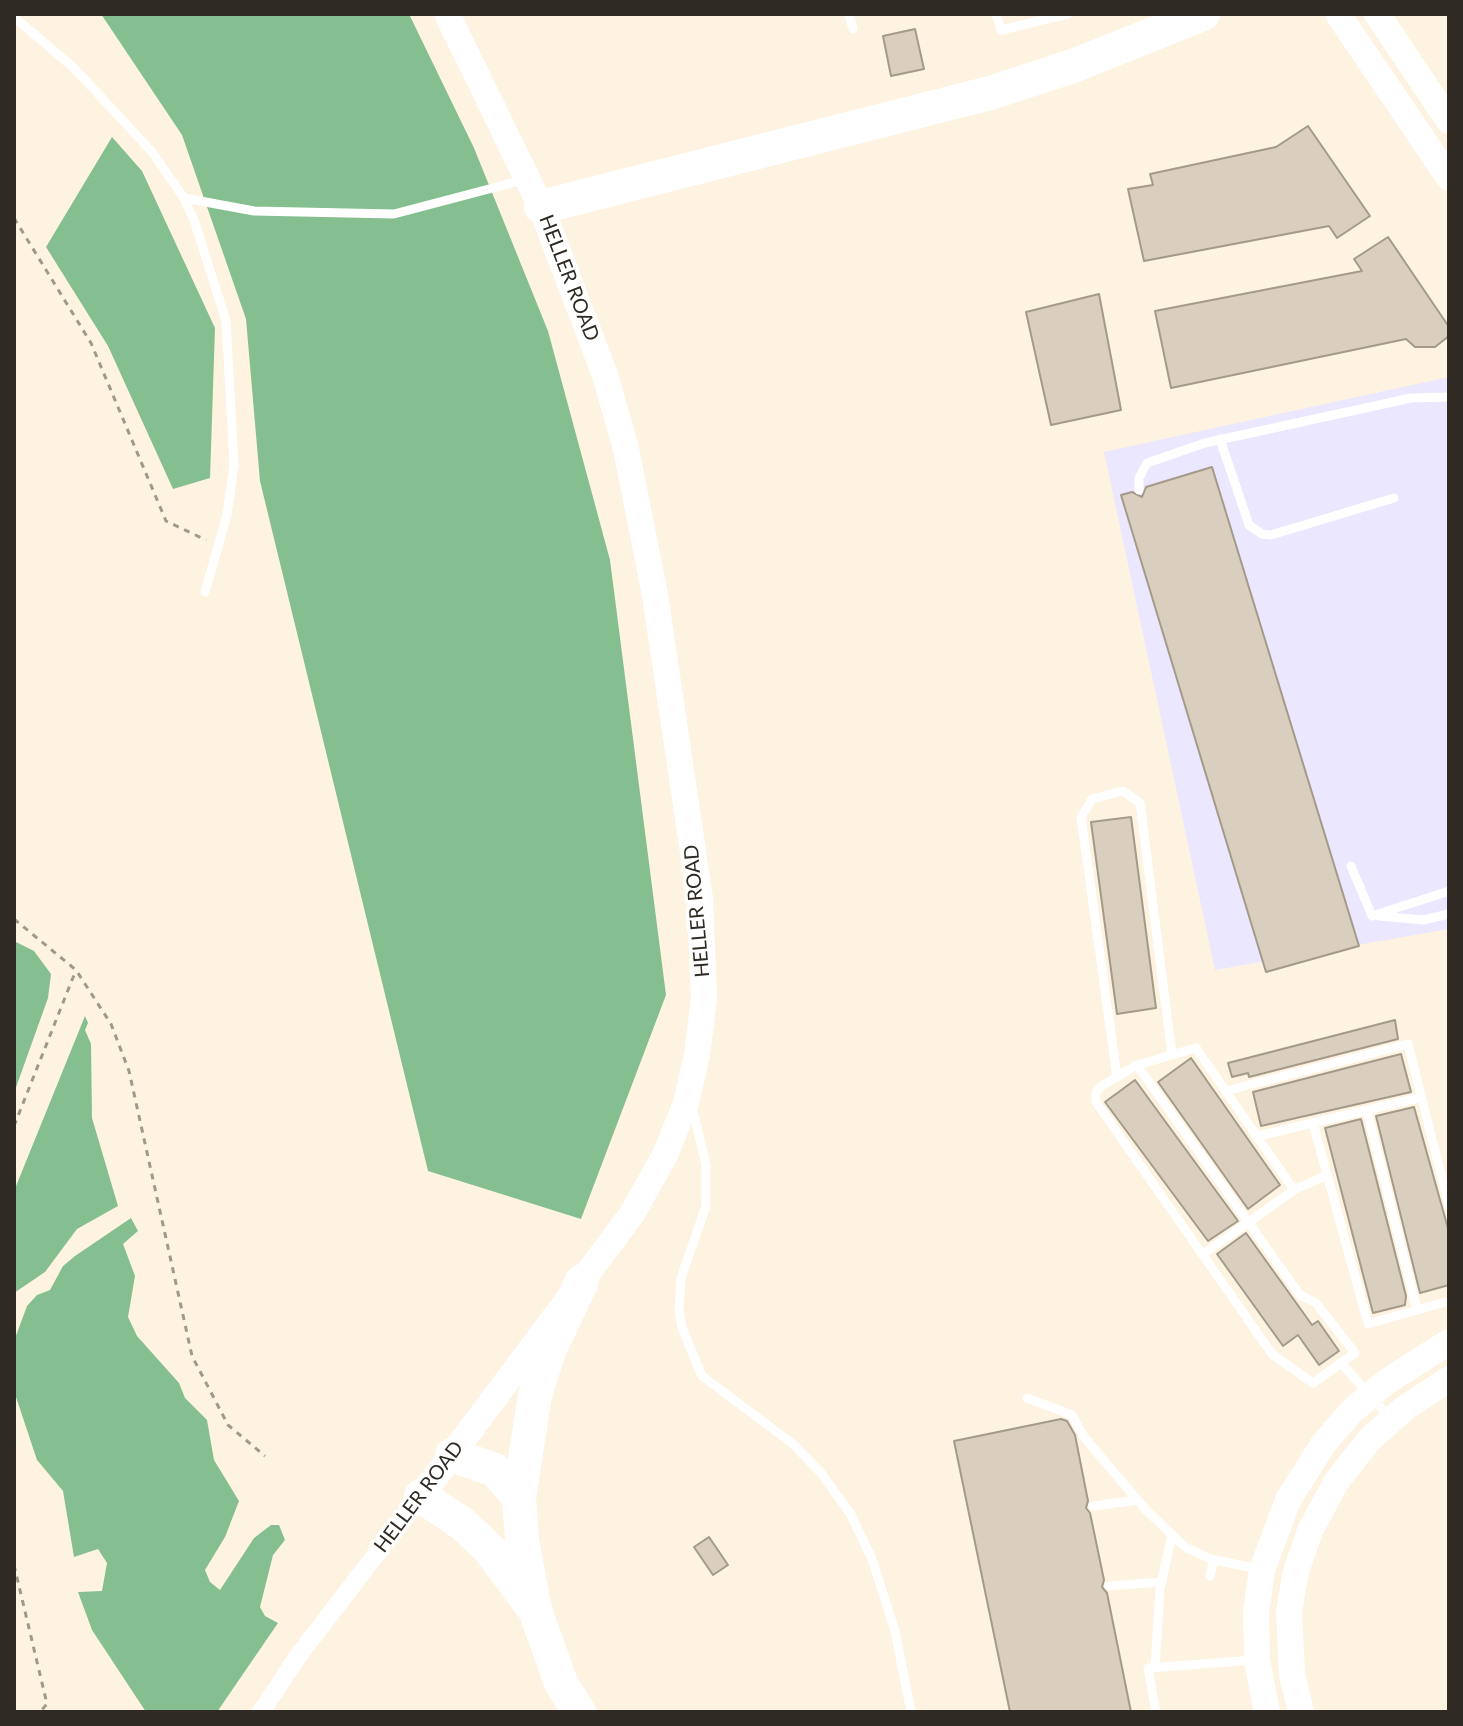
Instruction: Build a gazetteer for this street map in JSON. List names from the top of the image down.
{
  "streets": {
    "street": ["HELLER ROAD"]
  }
}
